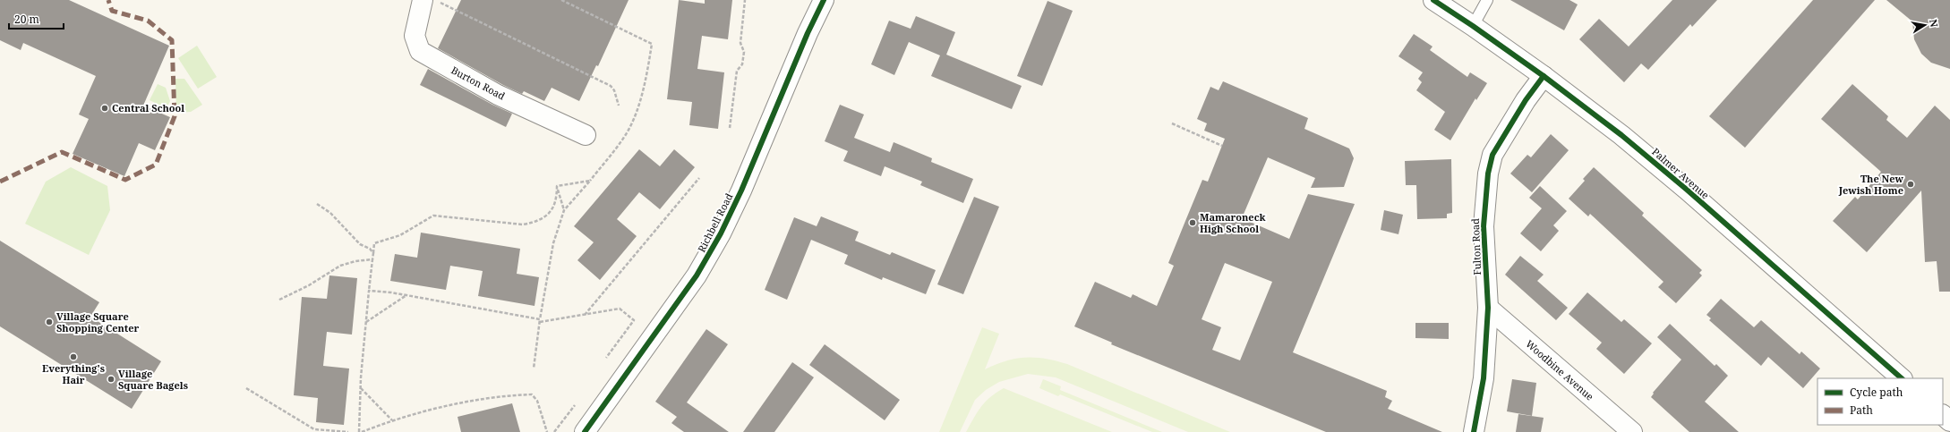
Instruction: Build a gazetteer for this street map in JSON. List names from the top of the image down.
{
  "streets": {
    "street": [
      "Burton Road",
      "Palmer Avenue",
      "Richbell Road",
      "Fulton Road",
      "Woodbine Avenue"
    ]
  },
  "crossings": [
    ["Palmer Avenue", "Fulton Road"],
    ["Fulton Road", "Woodbine Avenue"]
  ],
  "places": [
    "Central School",
    "The New Jewish Home",
    "Mamaroneck High School",
    "Village Square Shopping Center",
    "Everything's Hair",
    "Village Square Bagels"
  ],
  "legend": ["Cycle path", "Path"],
  "scale_bar": "20 m",
  "north": "right"
}
